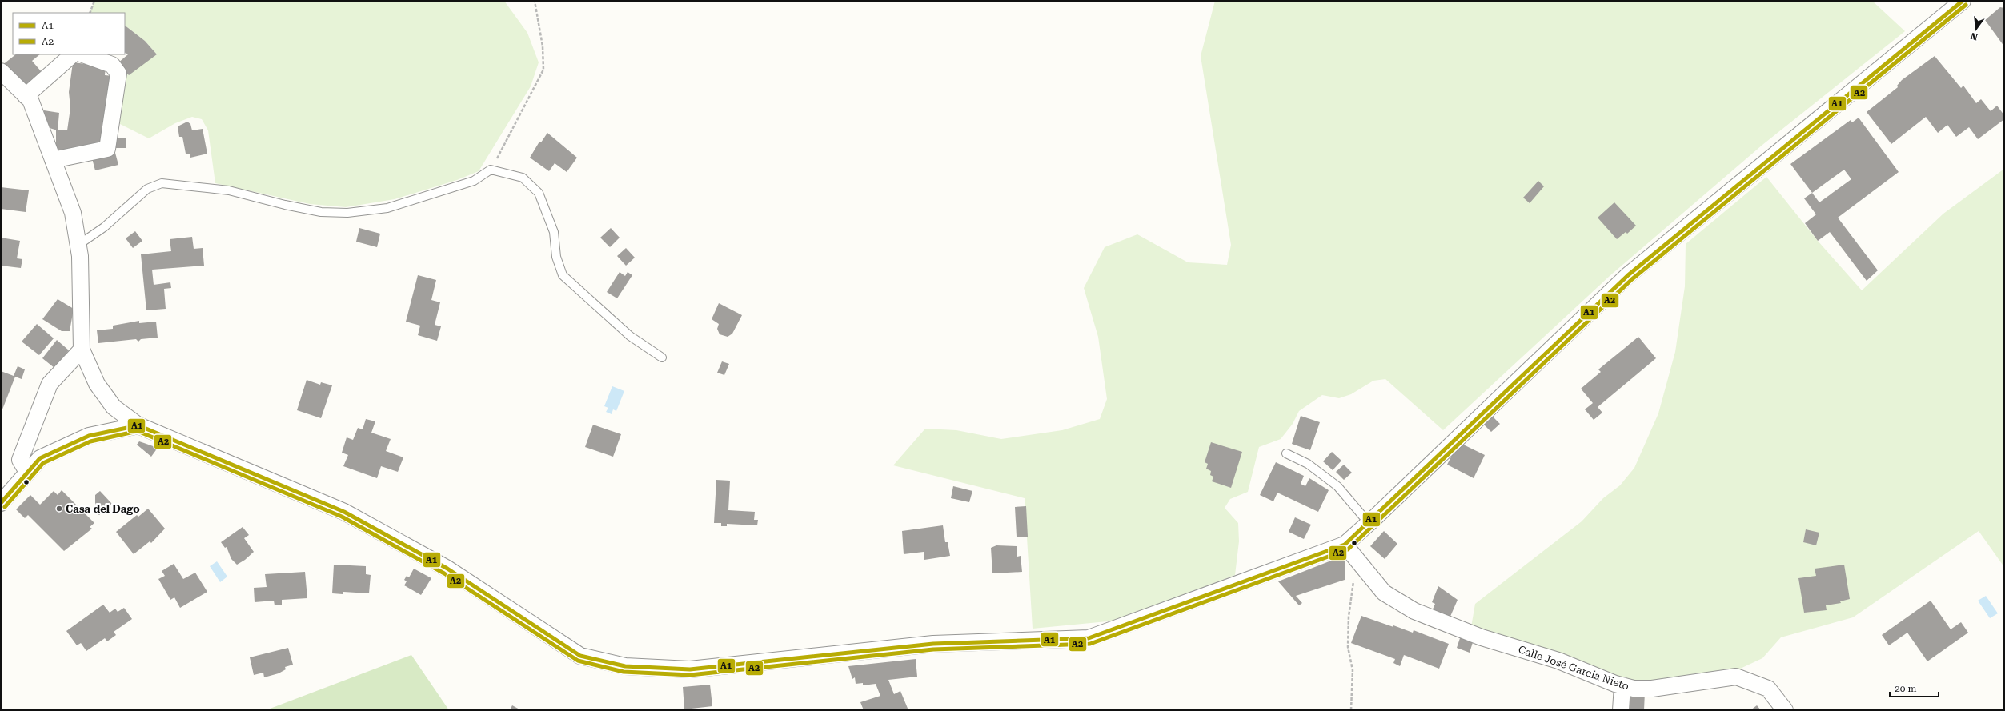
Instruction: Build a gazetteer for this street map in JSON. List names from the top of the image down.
{
  "streets": {
    "street": ["Calle José García Nieto"]
  },
  "places": ["Casa del Dago"],
  "lines": ["transit line A1", "transit line A2"],
  "legend": ["A1", "A2"],
  "scale_bar": "20 m",
  "north": "bottom"
}
